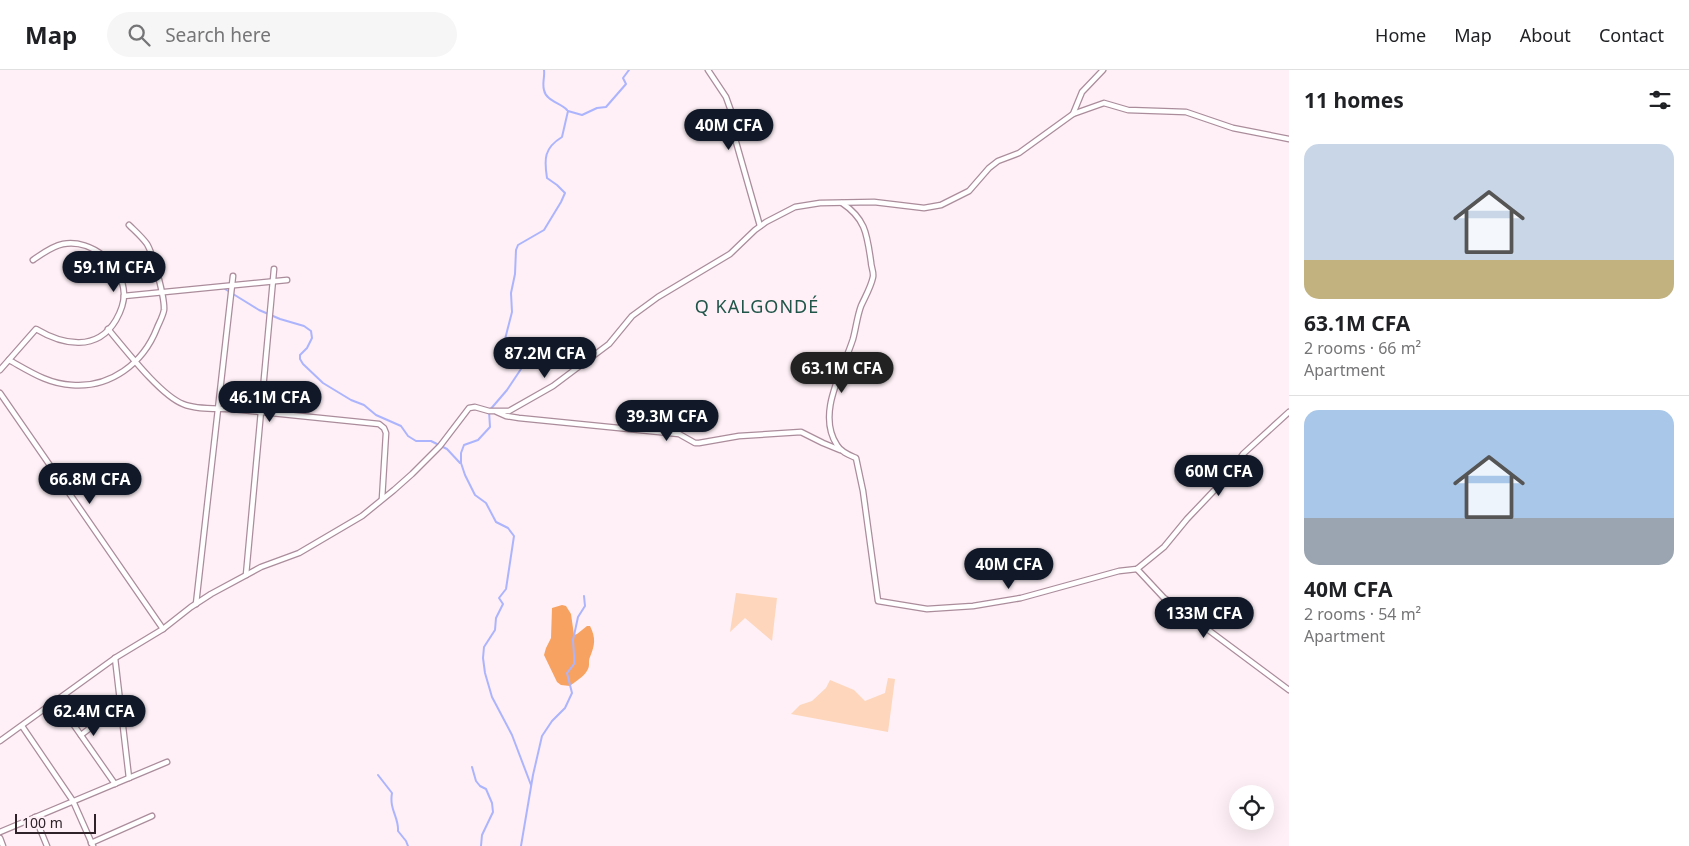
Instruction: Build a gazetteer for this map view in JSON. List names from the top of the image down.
{
  "districts": ["Q KALGONDÉ"],
  "scale_bar": "100 m",
  "page": {
    "header": "Map",
    "search": "Search here",
    "nav": [
      "Home",
      "Map",
      "About",
      "Contact"
    ],
    "heading": "11 homes",
    "price": [
      "40M CFA",
      "59.1M CFA",
      "87.2M CFA",
      "63.1M CFA",
      "46.1M CFA",
      "39.3M CFA",
      "60M CFA",
      "66.8M CFA",
      "40M CFA",
      "133M CFA",
      "62.4M CFA"
    ],
    "list": [
      {
        "name": "63.1M CFA",
        "note": "2 rooms · 66 m² · Apartment"
      },
      {
        "name": "40M CFA",
        "note": "2 rooms · 54 m² · Apartment"
      }
    ],
    "scale": "100 m"
  }
}
